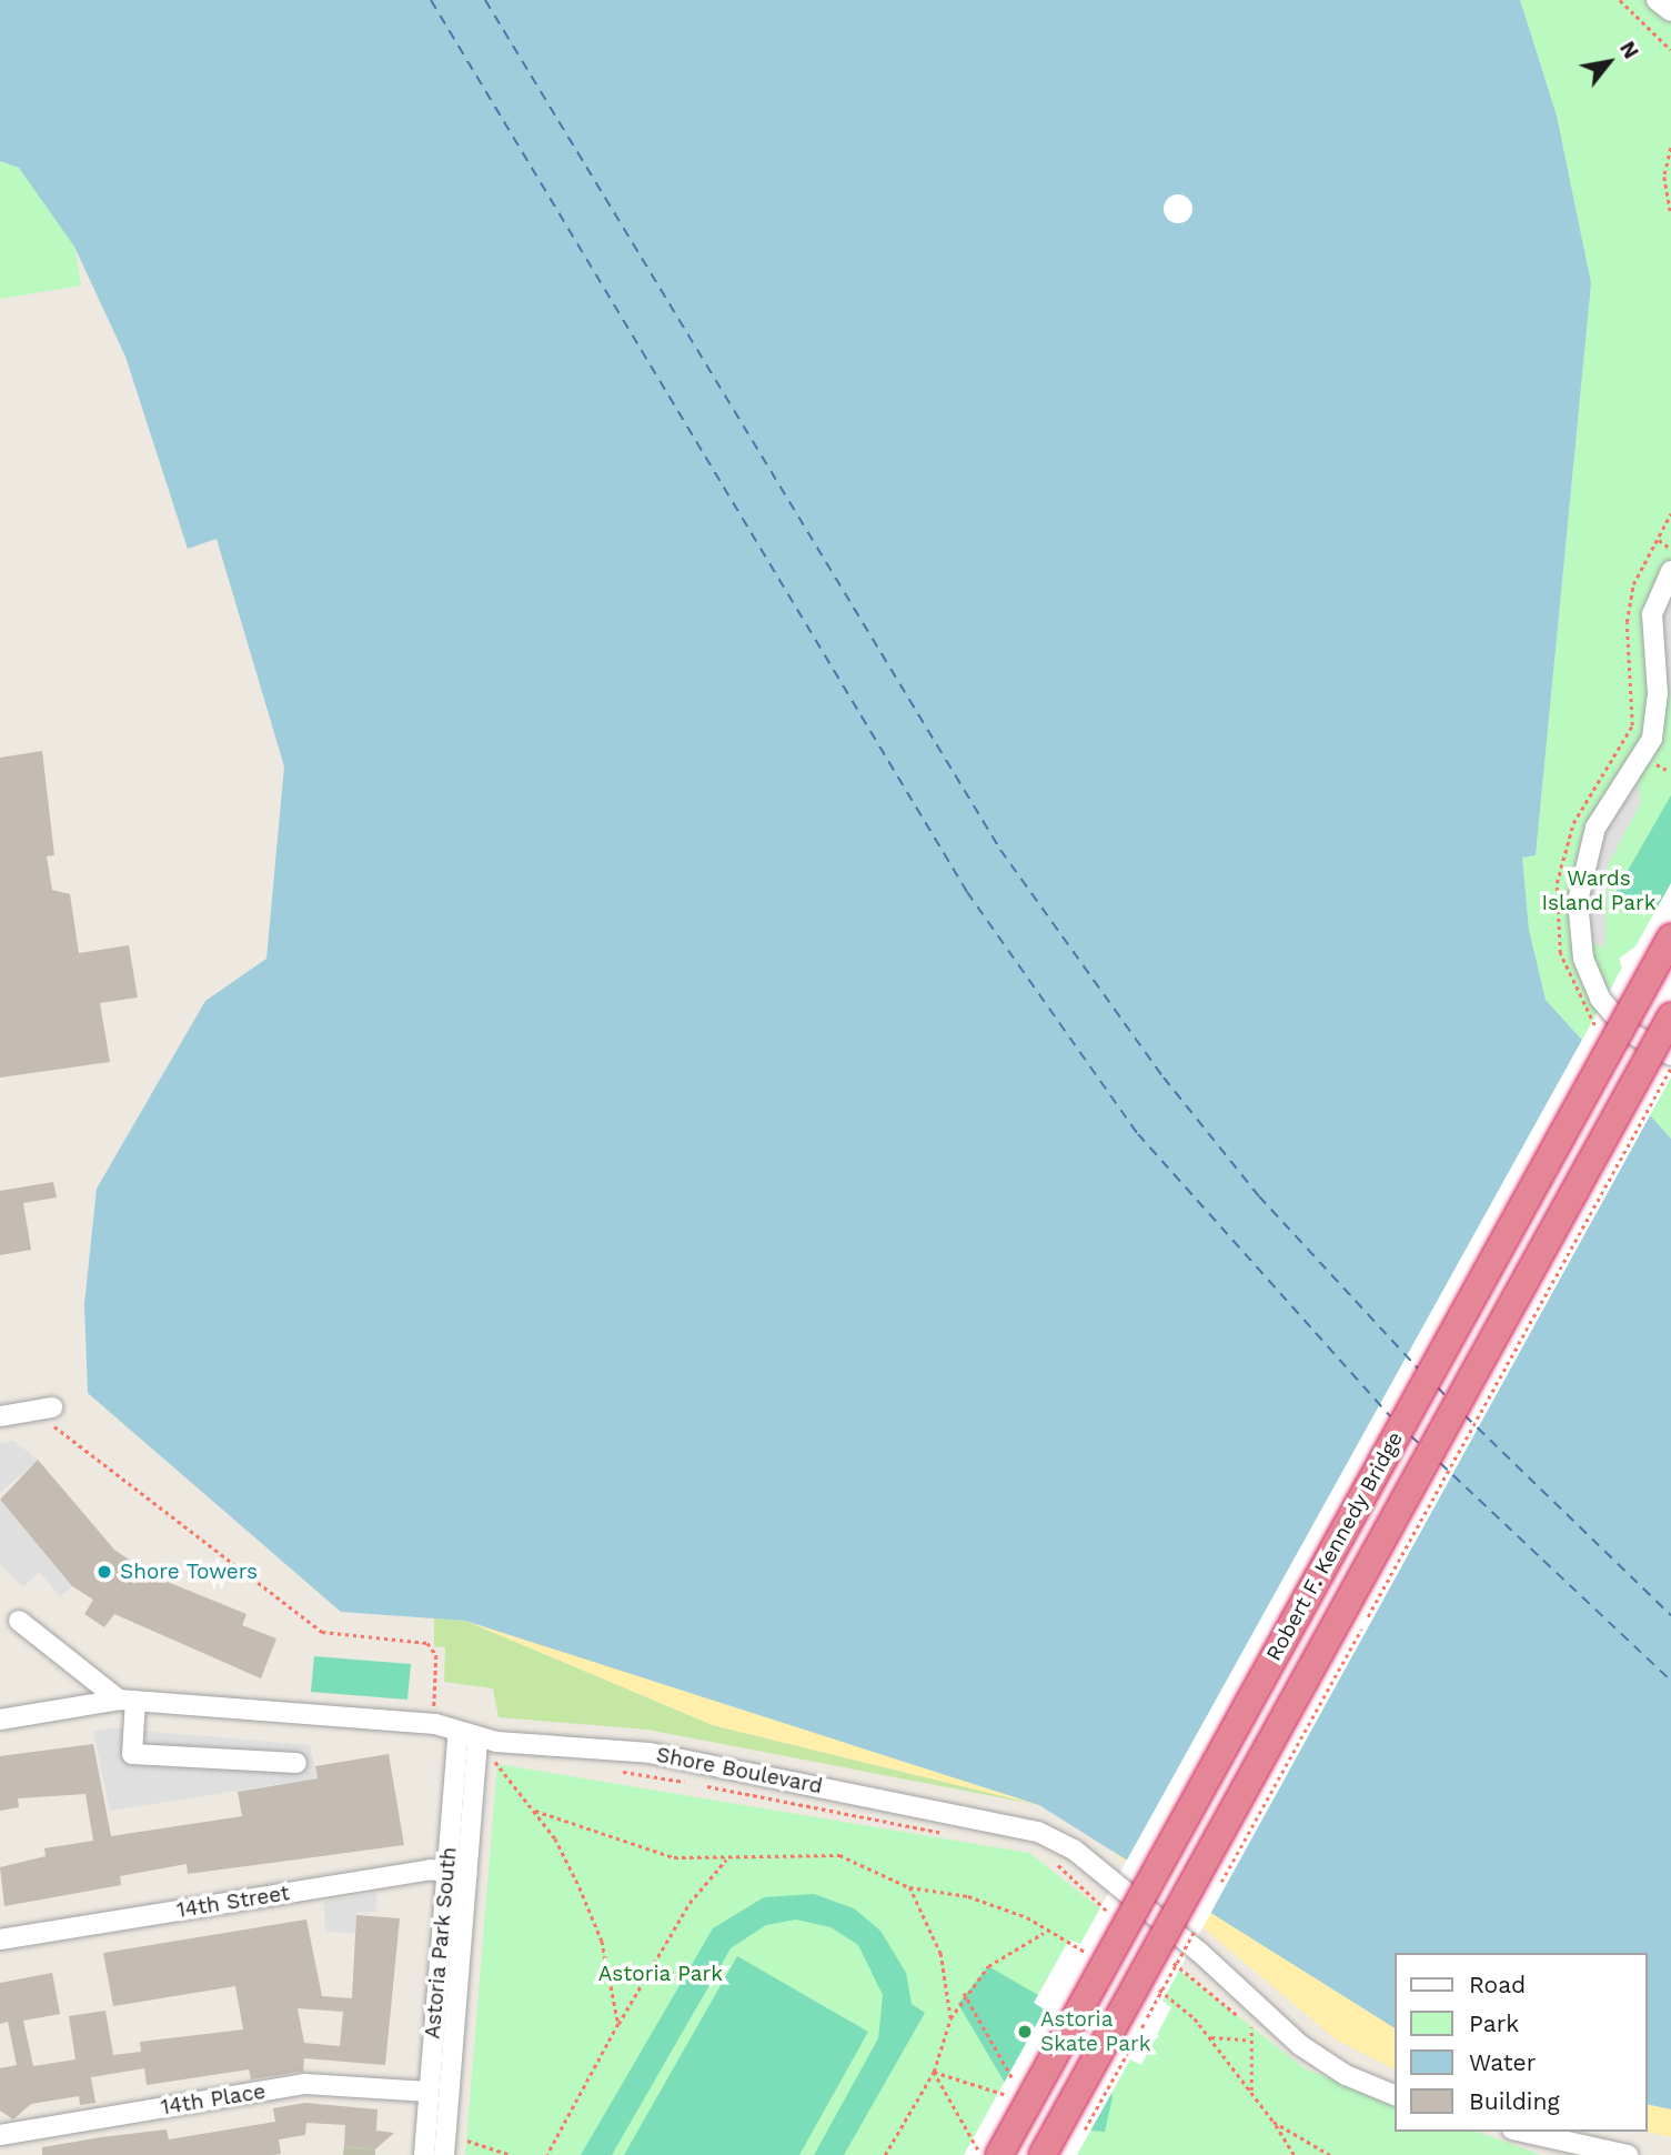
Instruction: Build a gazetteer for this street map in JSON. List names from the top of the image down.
{
  "streets": {
    "highway": ["Robert F. Kennedy Bridge"],
    "street": [
      "Shore Boulevard",
      "14th Street",
      "Astoria Park South",
      "14th Place"
    ]
  },
  "crossings": [
    ["Shore Boulevard", "Astoria Park South"],
    ["14th Street", "Astoria Park South"],
    ["Astoria Park South", "14th Place"]
  ],
  "parks": ["Wards Island Park", "Astoria Park"],
  "places": ["Shore Towers", "Astoria Skate Park"],
  "legend": [
    "Road",
    "Park",
    "Water",
    "Building"
  ],
  "north": "top right"
}
